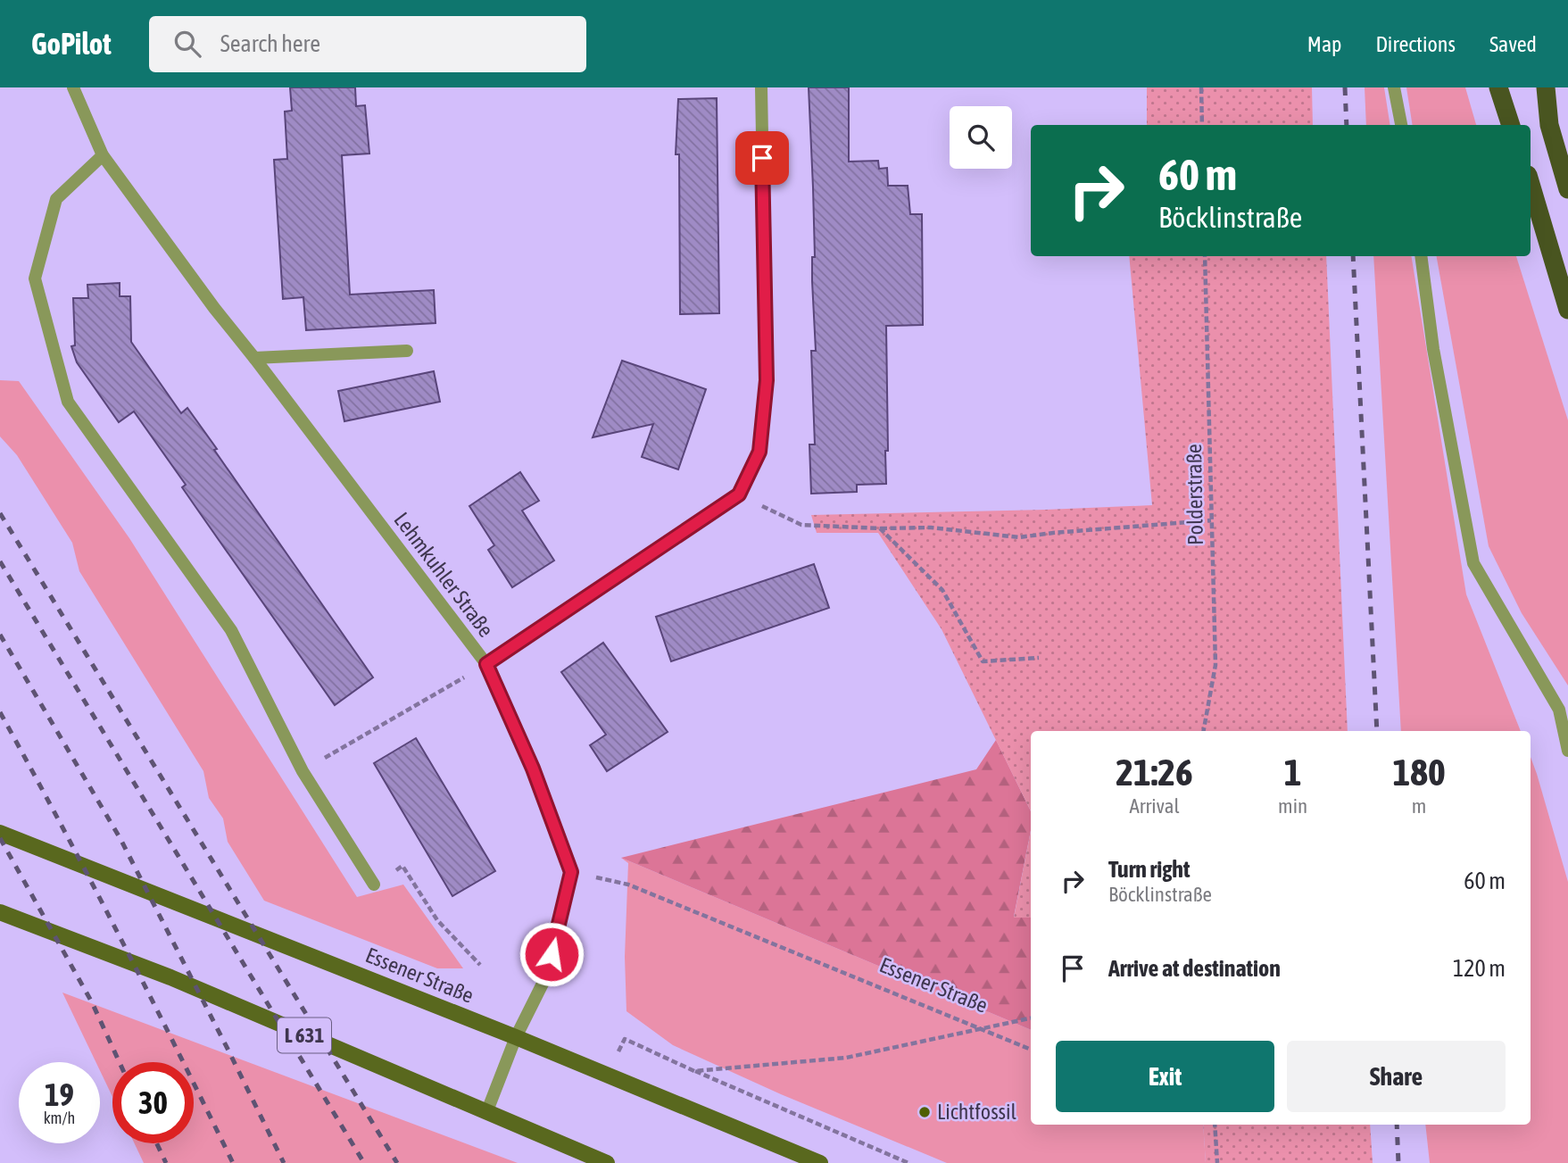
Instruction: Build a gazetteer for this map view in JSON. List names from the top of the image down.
{
  "streets": {
    "main road": ["Essener Straße", "L 631"],
    "street": ["Lehmkuhler Straße"],
    "path": ["Polderstraße"]
  },
  "crossings": [
    ["Lehmkuhler Straße", "Essener Straße"]
  ],
  "places": ["Lichtfossil"],
  "page": {
    "header": "GoPilot",
    "search": "Search here",
    "nav": ["Map", "Directions", "Saved"],
    "turn": ["60 m", "Böcklinstraße"],
    "eta": [
      "21:26",
      "Arrival",
      "1",
      "min",
      "180",
      "m"
    ],
    "list": [
      {
        "name": "Turn right",
        "note": "Böcklinstraße",
        "value": "60 m"
      },
      {
        "name": "Arrive at destination",
        "value": "120 m"
      }
    ],
    "buttons": ["Exit", "Share"],
    "speed": "19 km/h",
    "limit": "30"
  }
}
